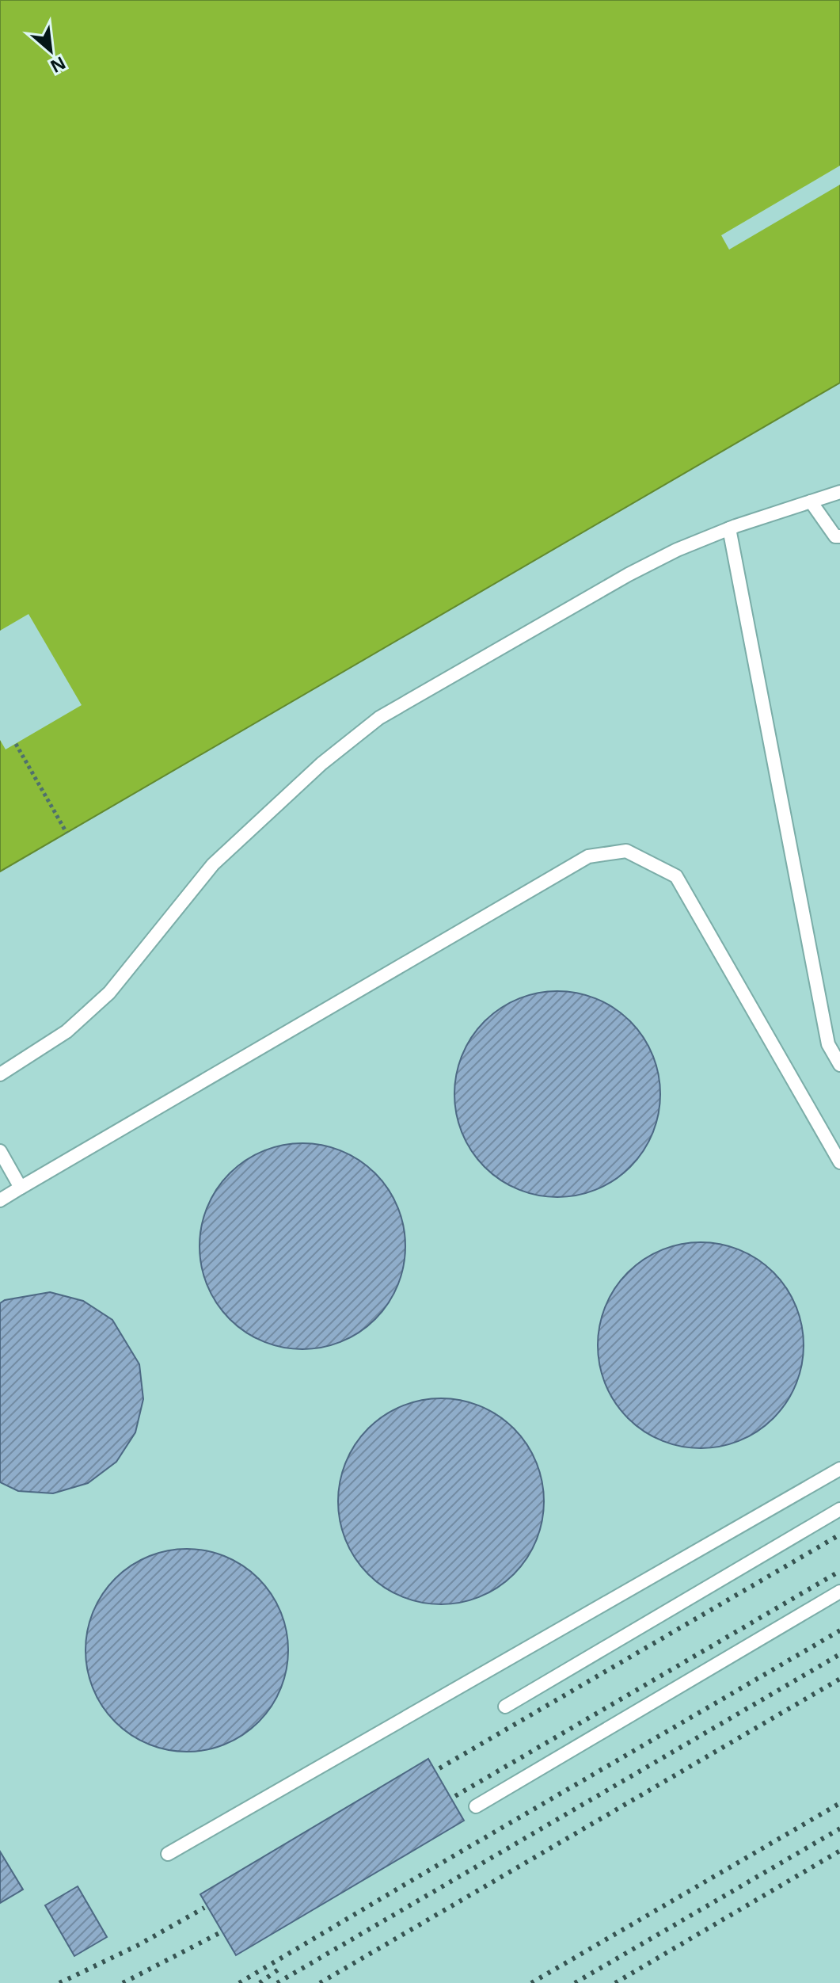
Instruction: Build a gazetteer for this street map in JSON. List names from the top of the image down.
{
  "north": "bottom right"
}
